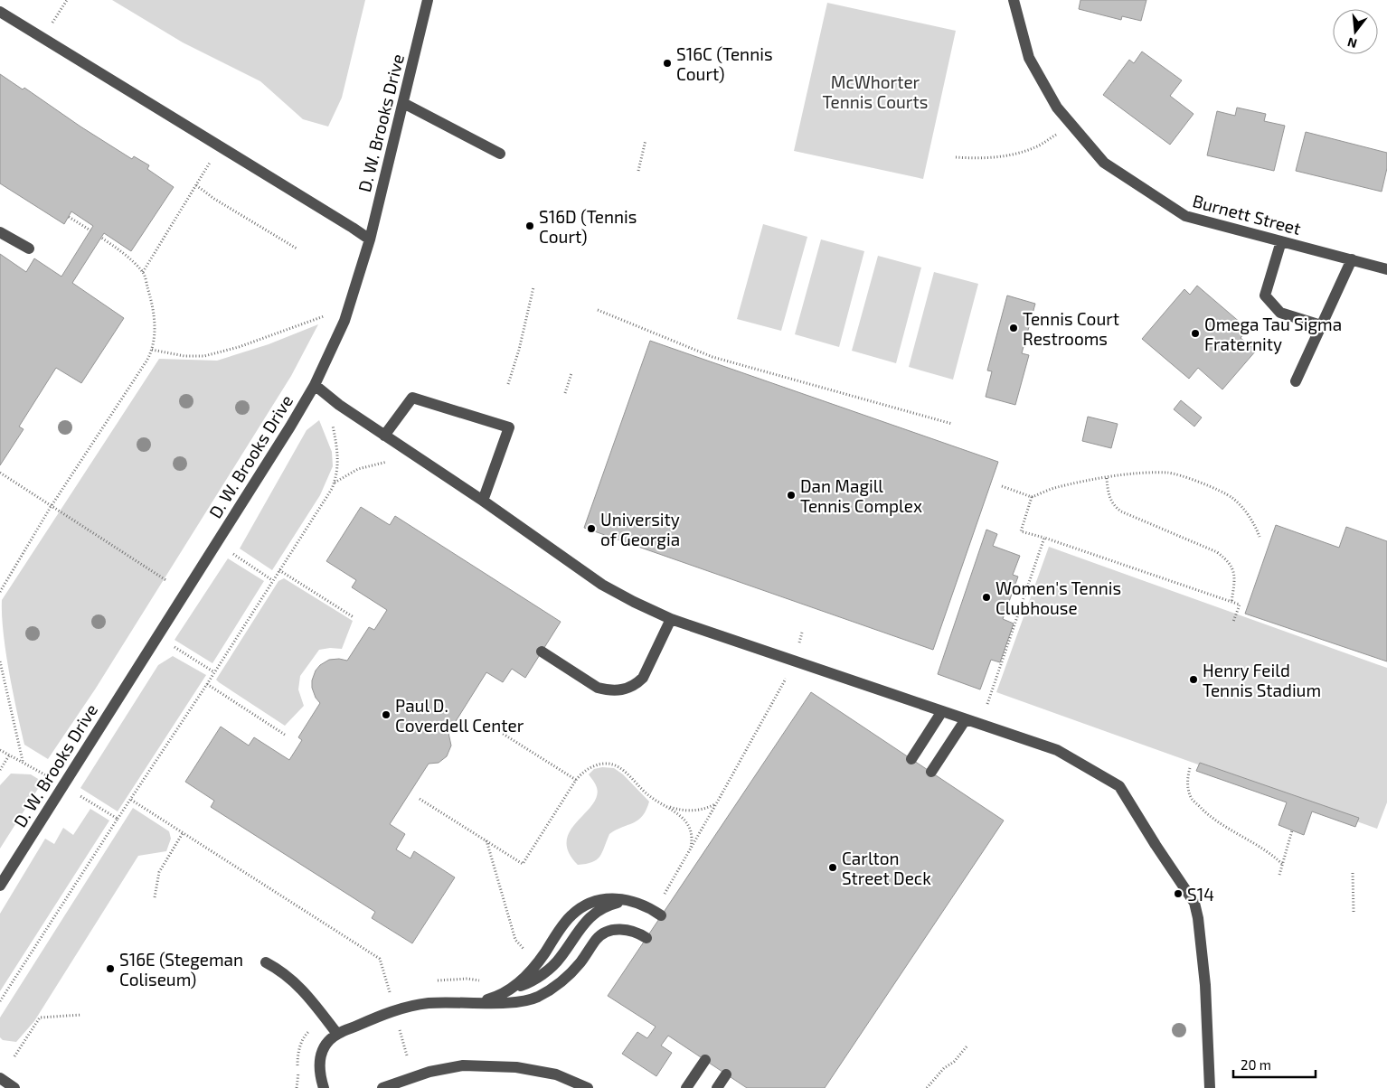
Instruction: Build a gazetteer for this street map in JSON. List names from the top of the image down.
{
  "streets": {
    "street": ["D. W. Brooks Drive", "Burnett Street"]
  },
  "parks": ["McWhorter Tennis Courts"],
  "places": [
    "S16C (Tennis Court)",
    "S16D (Tennis Court)",
    "Tennis Court Restrooms",
    "Omega Tau Sigma Fraternity",
    "Dan Magill Tennis Complex",
    "University of Georgia",
    "Women's Tennis Clubhouse",
    "Henry Feild Tennis Stadium",
    "Paul D. Coverdell Center",
    "Carlton Street Deck",
    "S14",
    "S16E (Stegeman Coliseum)"
  ],
  "scale_bar": "20 m",
  "north": "bottom"
}
